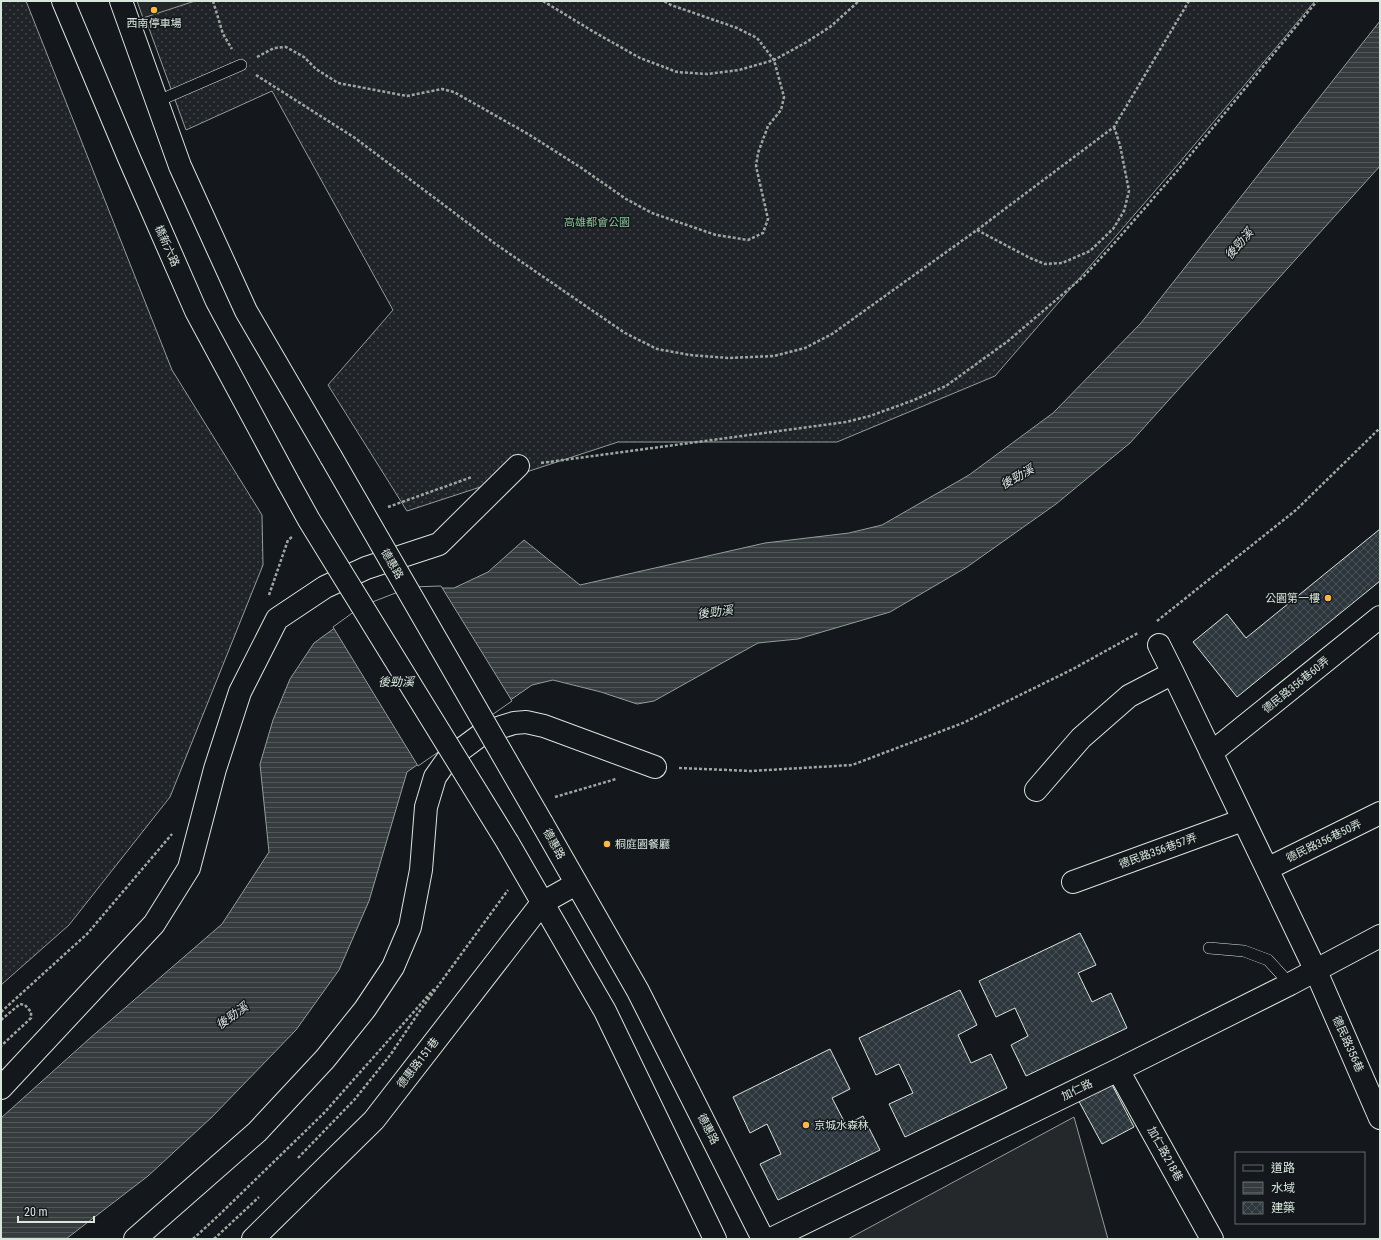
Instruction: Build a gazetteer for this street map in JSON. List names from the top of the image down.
{
  "streets": {
    "street": [
      "橋新六路",
      "德惠路",
      "德民路356巷60弄",
      "德民路356巷50弄",
      "德民路356巷57弄",
      "德民路356巷",
      "德惠路151巷",
      "加仁路",
      "加仁路218巷"
    ]
  },
  "crossings": [
    ["德惠路", "德惠路151巷"],
    ["德民路356巷60弄", "德民路356巷"],
    ["德民路356巷50弄", "德民路356巷"],
    ["德民路356巷57弄", "德民路356巷"],
    ["德民路356巷", "加仁路"],
    ["加仁路", "加仁路218巷"]
  ],
  "water": ["後勁溪"],
  "parks": ["高雄都會公園"],
  "places": [
    "西南停車場",
    "公園第一樓",
    "桐庭園餐廳",
    "京城水森林"
  ],
  "legend": ["道路", "水域", "建築"],
  "scale_bar": "20 m"
}
